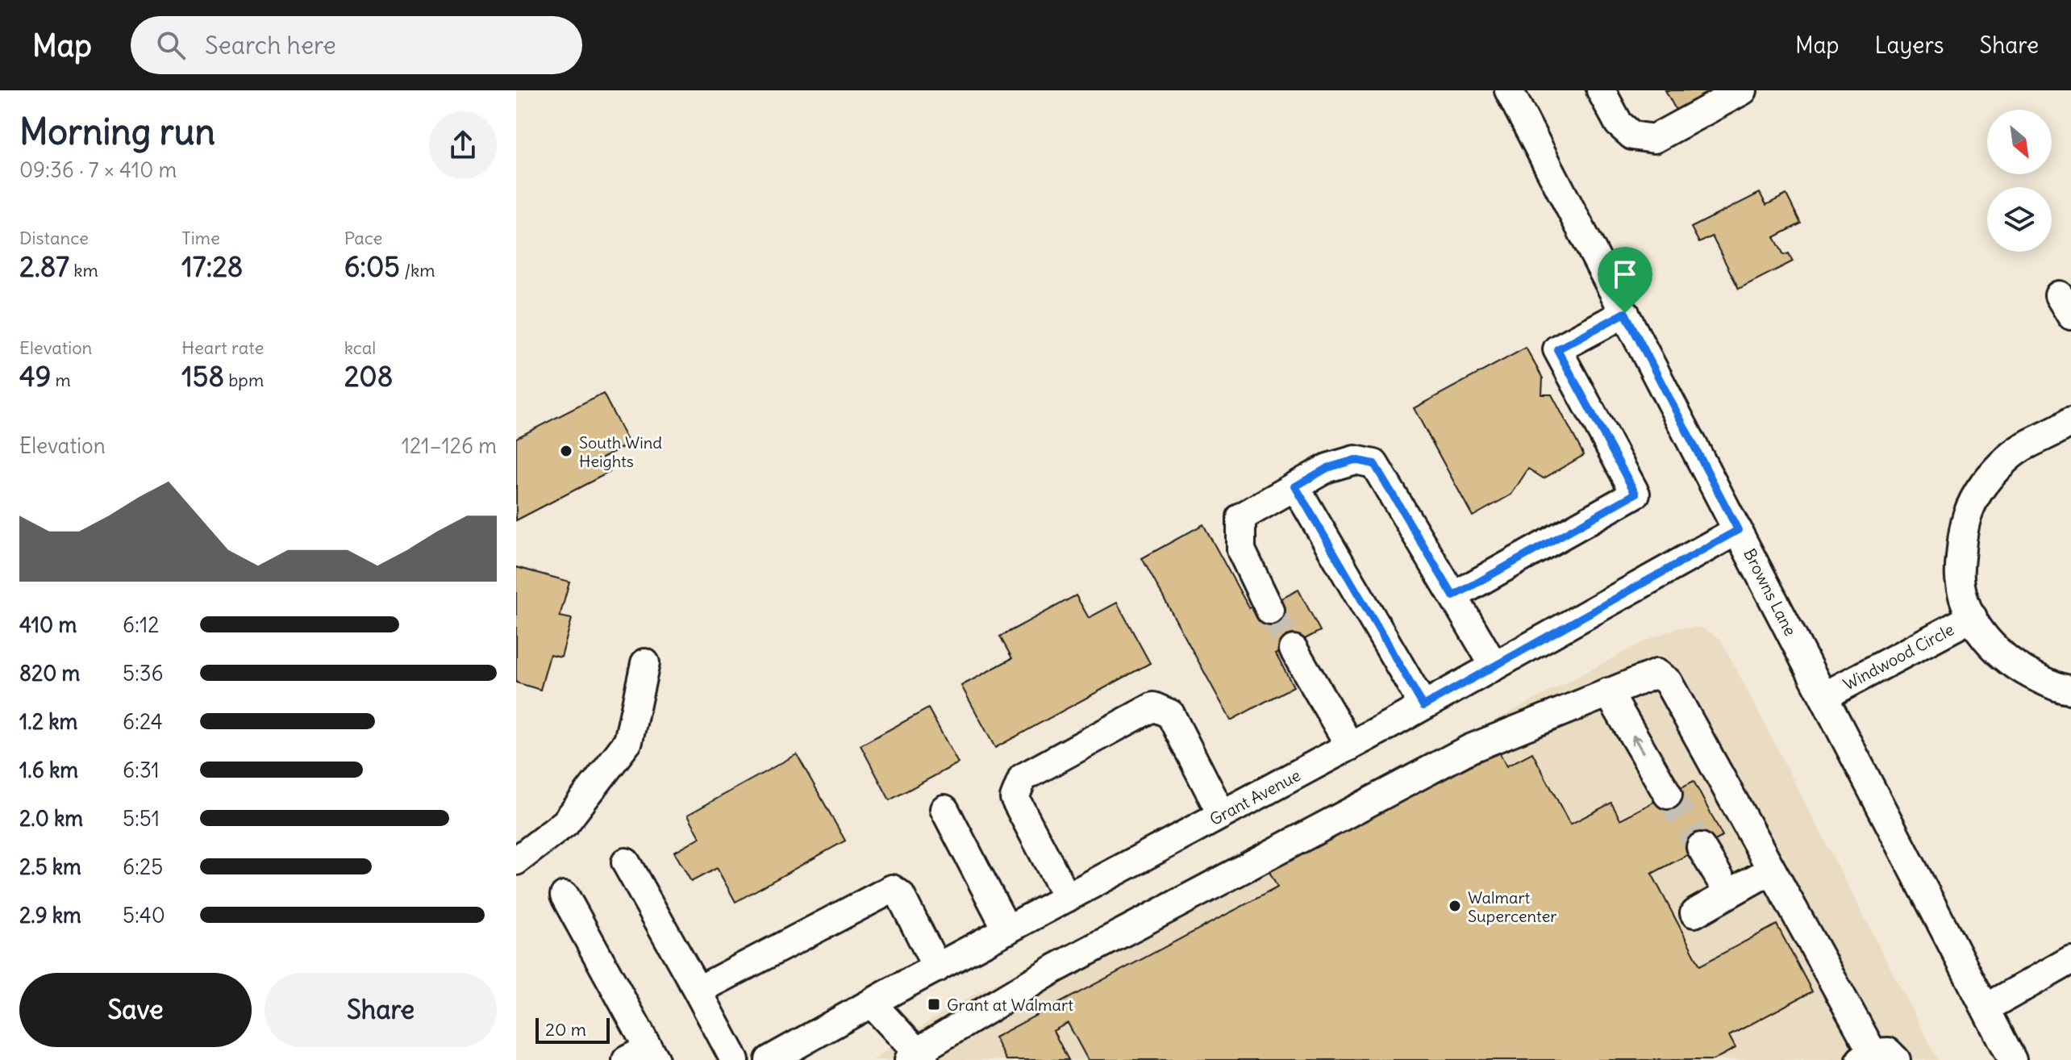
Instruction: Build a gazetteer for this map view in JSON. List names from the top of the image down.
{
  "streets": {
    "street": ["Browns Lane", "Windwood Circle", "Grant Avenue"]
  },
  "crossings": [
    ["Browns Lane", "Windwood Circle"],
    ["Browns Lane", "Grant Avenue"]
  ],
  "places": {
    "other": ["South Wind Heights", "Walmart Supercenter"],
    "transit": ["Grant at Walmart"]
  },
  "scale_bar": "20 m",
  "north": "bottom right",
  "page": {
    "header": "Map",
    "search": "Search here",
    "nav": ["Map", "Layers", "Share"],
    "heading": ["Morning run", "09:36 · 7 × 410 m"],
    "stats": [
      ["Distance", "2.87 km"],
      ["Time", "17:28"],
      ["Pace", "6:05 /km"],
      ["Elevation", "49 m"],
      ["Heart rate", "158 bpm"],
      ["kcal", "208"]
    ],
    "chart": ["Elevation", "121–126 m"],
    "list": [
      {
        "name": "410 m",
        "note": "6:12"
      },
      {
        "name": "820 m",
        "note": "5:36"
      },
      {
        "name": "1.2 km",
        "note": "6:24"
      },
      {
        "name": "1.6 km",
        "note": "6:31"
      },
      {
        "name": "2.0 km",
        "note": "5:51"
      },
      {
        "name": "2.5 km",
        "note": "6:25"
      },
      {
        "name": "2.9 km",
        "note": "5:40"
      }
    ],
    "buttons": ["Save", "Share"],
    "scale": "20 m"
  }
}
